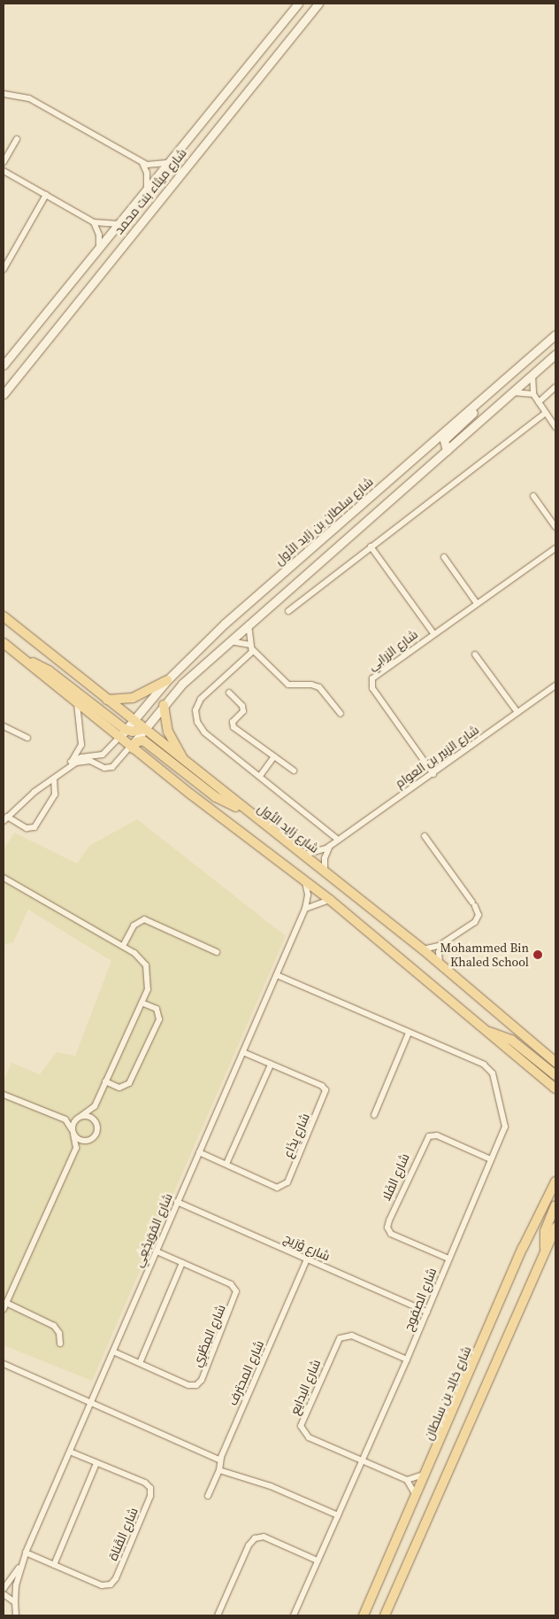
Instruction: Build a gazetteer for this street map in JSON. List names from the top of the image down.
{
  "streets": {
    "main road": [
      "شارع ميثاء بنت محمد",
      "شارع سلطان بن زايد الأول",
      "شارع زايد الأول",
      "شارع خالِد بن سلطان"
    ],
    "street": [
      "شارع الزرابي",
      "شارع الزبير بن العوام",
      "شارع يِذَاع",
      "شارع الفَلا",
      "شارع المُوَيجْعِي",
      "شارع وْرَيج",
      "شارع الصفوح",
      "شارع المِطْرِي",
      "شارع المحترف",
      "شارع البدايع",
      "شارع القَناة"
    ]
  },
  "crossings": [
    ["شارع سلطان بن زايد الأول", "شارع زايد الأول"],
    ["شارع الزرابي", "شارع الزبير بن العوام"],
    ["شارع الزبير بن العوام", "شارع زايد الأول"],
    ["شارع يِذَاع", "شارع المُوَيجْعِي"],
    ["شارع الفَلا", "شارع الصفوح"],
    ["شارع المُوَيجْعِي", "شارع وْرَيج"],
    ["شارع المُوَيجْعِي", "شارع الصفوح"],
    ["شارع المُوَيجْعِي", "شارع المِطْرِي"],
    ["شارع المُوَيجْعِي", "شارع القَناة"],
    ["شارع وْرَيج", "شارع الصفوح"],
    ["شارع وْرَيج", "شارع المحترف"],
    ["شارع الصفوح", "شارع البدايع"]
  ],
  "places": ["Mohammed Bin Khaled School"]
}
